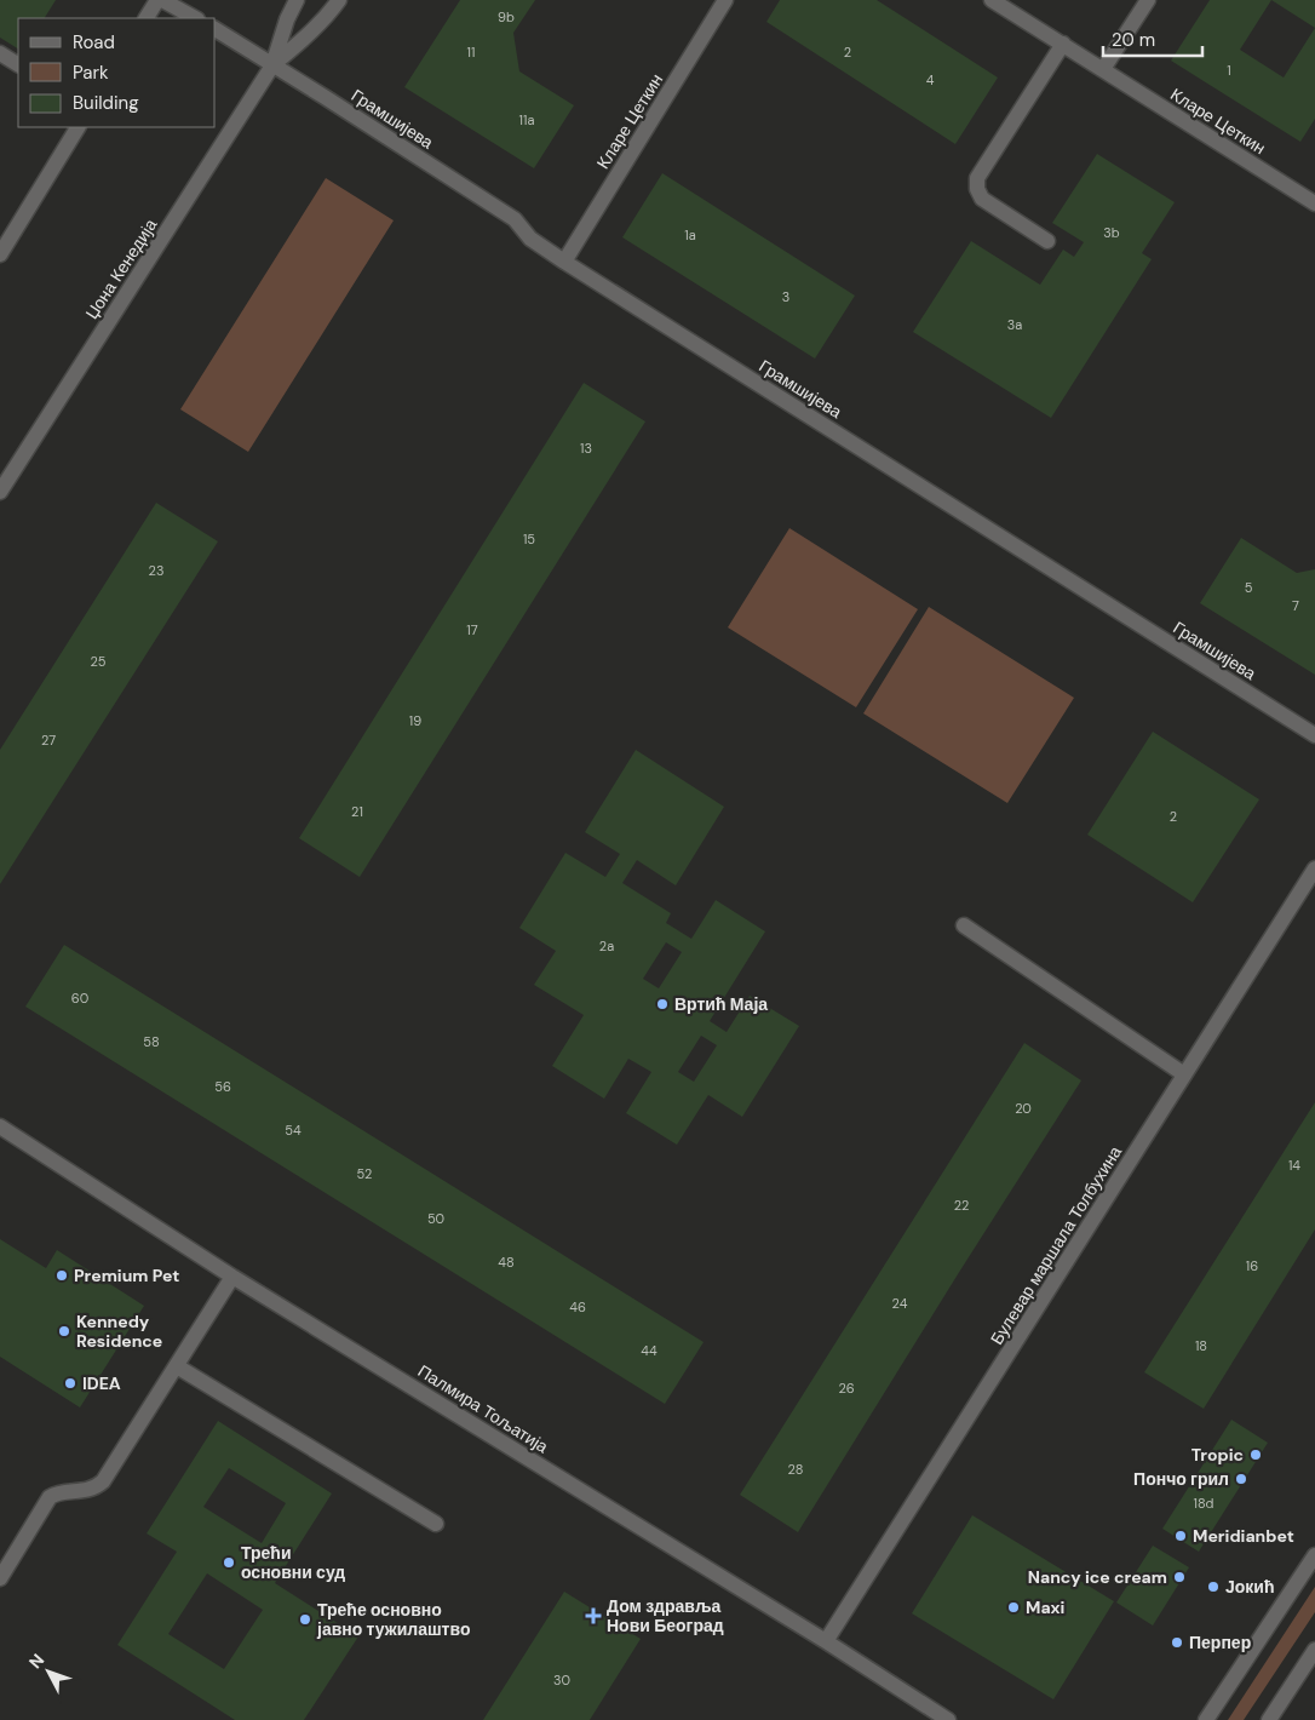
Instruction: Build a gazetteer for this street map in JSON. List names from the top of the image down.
{
  "streets": {
    "street": [
      "Грамшијева",
      "Кларе Цеткин",
      "Џона Кенедија",
      "Булевар маршала Толбухина",
      "Палмира Тољатија"
    ]
  },
  "crossings": [
    ["Грамшијева", "Кларе Цеткин"],
    ["Грамшијева", "Џона Кенедија"],
    ["Булевар маршала Толбухина", "Палмира Тољатија"]
  ],
  "places": {
    "other": [
      "Вртић Маја",
      "Premium Pet",
      "Kennedy Residence",
      "IDEA",
      "Tropic",
      "Пончо грил",
      "Meridianbet",
      "Трећи основни суд",
      "Nancy ice cream",
      "Јокић",
      "Maxi",
      "Треће основно јавно тужилаштво",
      "Перпер"
    ],
    "health": ["Дом здравља Нови Београд"]
  },
  "house_numbers": [
    "9b",
    "11",
    "2",
    "1",
    "4",
    "11a",
    "3b",
    "1a",
    "3",
    "3a",
    "13",
    "15",
    "23",
    "5",
    "7",
    "17",
    "25",
    "19",
    "27",
    "21",
    "2",
    "2a",
    "60",
    "58",
    "56",
    "20",
    "54",
    "14",
    "52",
    "22",
    "50",
    "48",
    "16",
    "24",
    "46",
    "18",
    "44",
    "26",
    "28",
    "18d",
    "30"
  ],
  "legend": ["Road", "Park", "Building"],
  "scale_bar": "20 m",
  "north": "top left"
}
